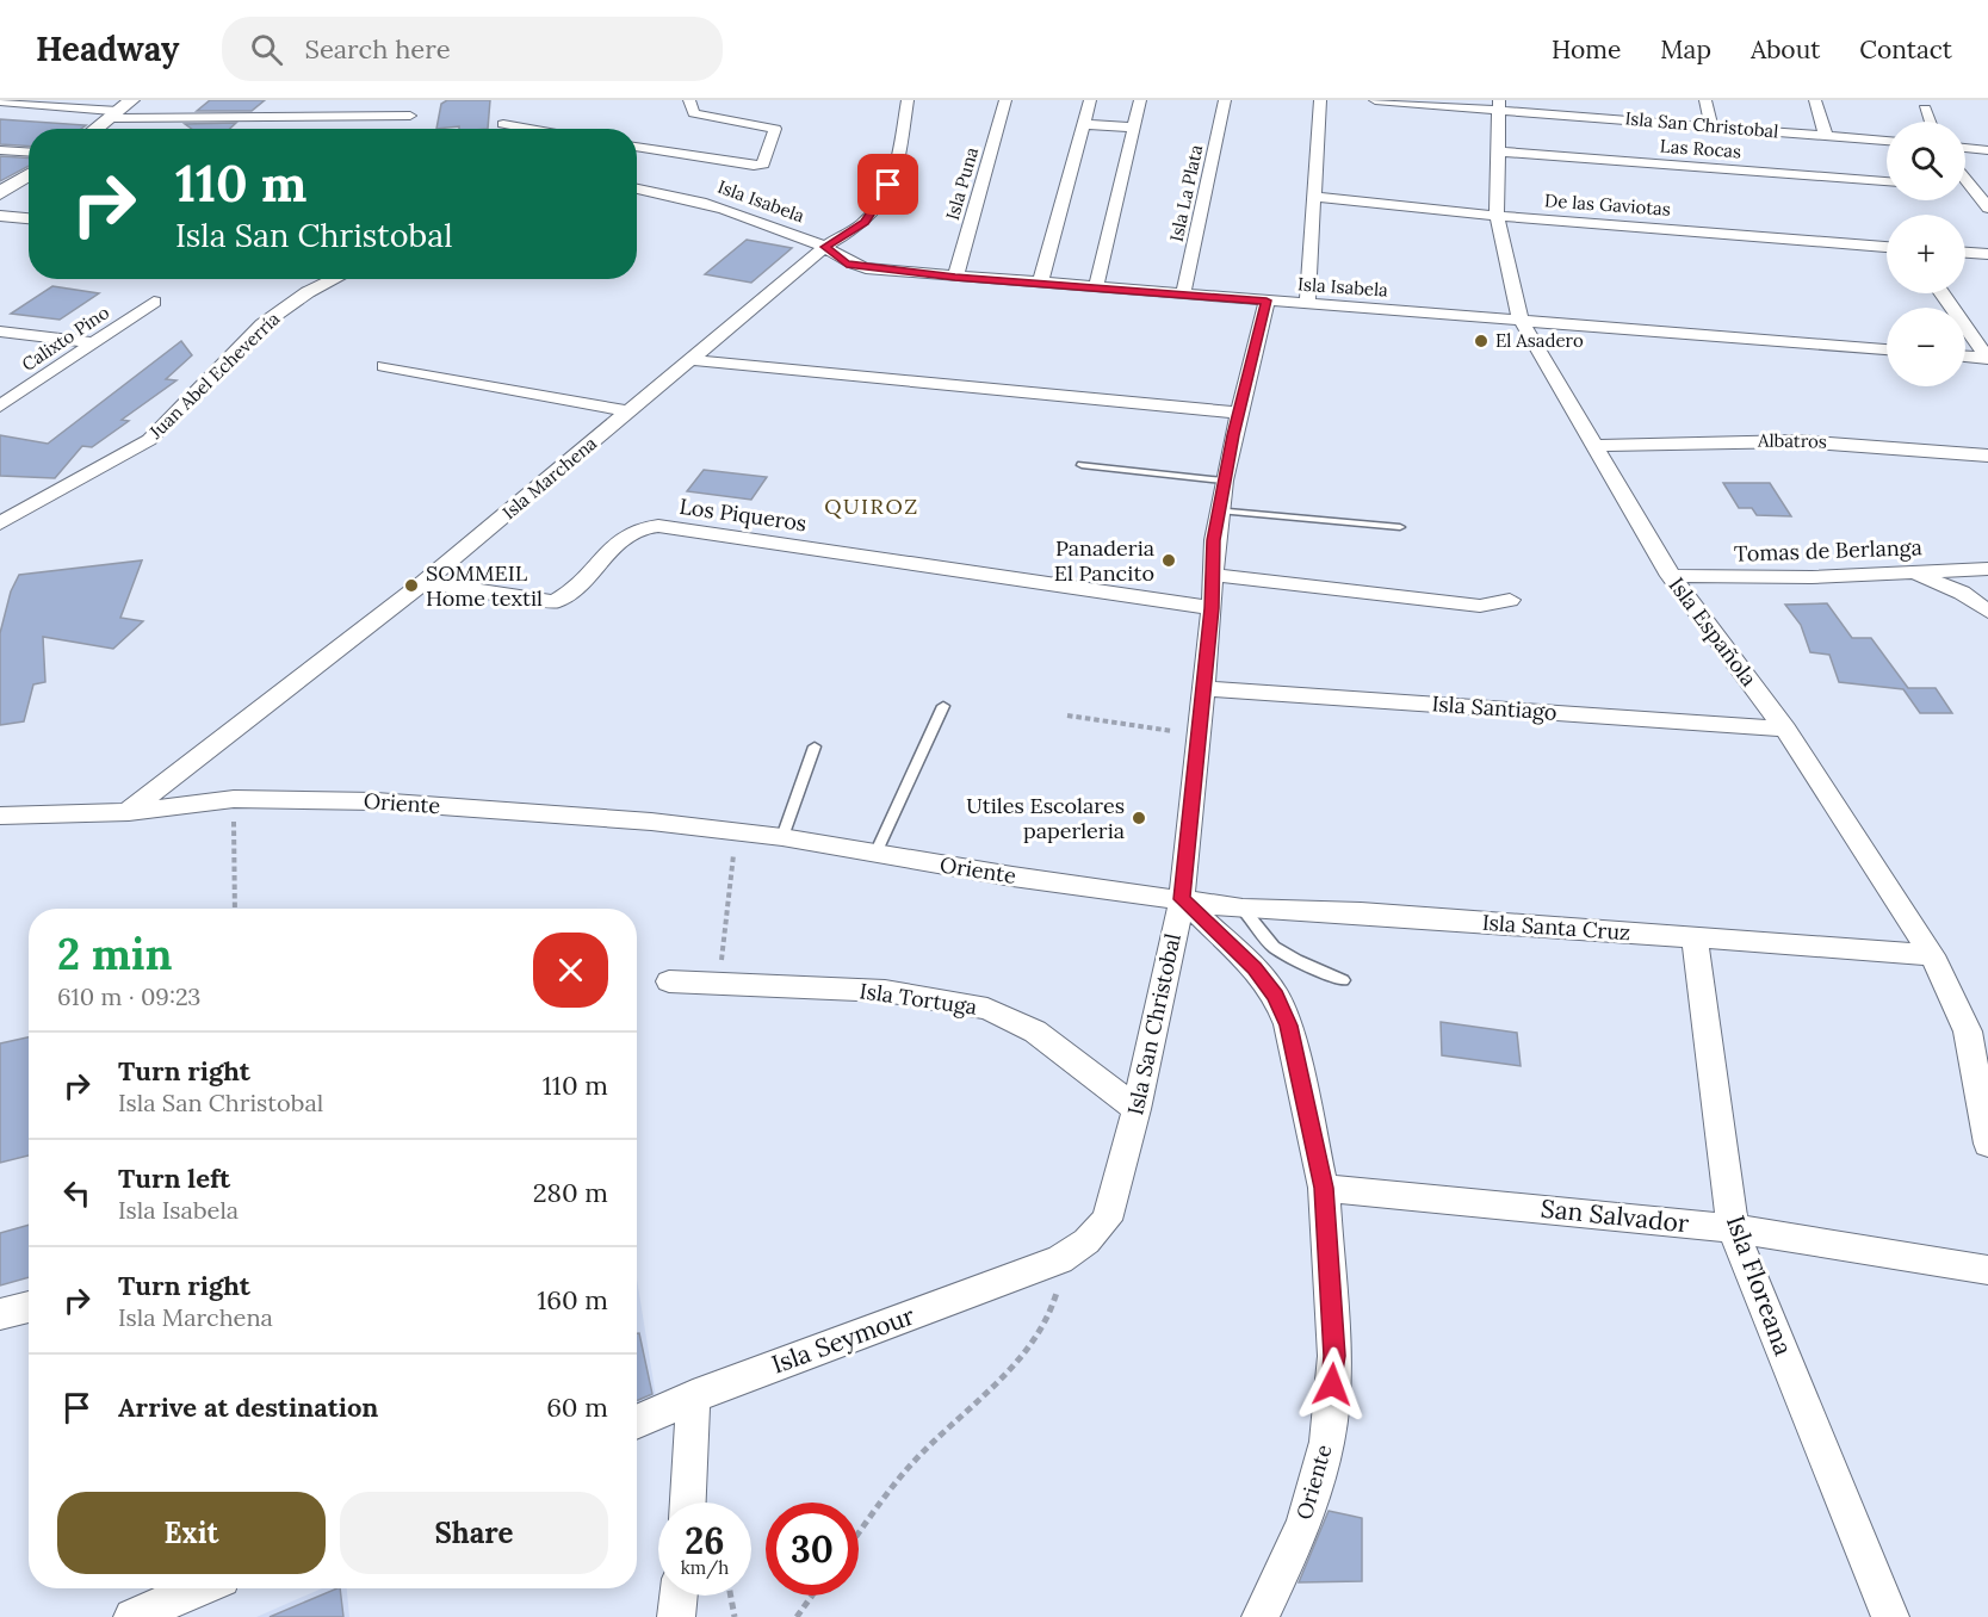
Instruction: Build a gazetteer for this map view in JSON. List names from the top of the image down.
{
  "streets": {
    "street": [
      "Isla San Christobal",
      "Las Rocas",
      "Isla Puna",
      "Isla La Plata",
      "Isla Isabela",
      "De las Gaviotas",
      "Calixto Pino",
      "Juan Abel Echeverría",
      "Albatros",
      "Isla Marchena",
      "Los Piqueros",
      "Tomas de Berlanga",
      "Isla Española",
      "Isla Santiago",
      "Oriente",
      "Isla Santa Cruz",
      "Isla Tortuga",
      "San Salvador",
      "Isla Floreana",
      "Isla Seymour"
    ]
  },
  "crossings": [
    ["Isla San Christobal", "Isla Isabela"],
    ["Isla San Christobal", "Los Piqueros"],
    ["Isla San Christobal", "Isla Española"],
    ["Isla San Christobal", "Isla Santiago"],
    ["Isla San Christobal", "Oriente"],
    ["Isla San Christobal", "Isla Santa Cruz"],
    ["Isla San Christobal", "Isla Tortuga"],
    ["Isla San Christobal", "Isla Seymour"],
    ["Las Rocas", "Isla Española"],
    ["Isla Puna", "Isla Isabela"],
    ["Isla La Plata", "Isla Isabela"],
    ["Isla Isabela", "Isla Marchena"],
    ["Isla Isabela", "Isla Española"],
    ["De las Gaviotas", "Isla Española"],
    ["Albatros", "Isla Española"],
    ["Isla Marchena", "Los Piqueros"],
    ["Isla Marchena", "Oriente"],
    ["Tomas de Berlanga", "Isla Española"],
    ["Isla Española", "Isla Santiago"],
    ["Isla Española", "Isla Santa Cruz"],
    ["Oriente", "Isla Santa Cruz"],
    ["Oriente", "San Salvador"],
    ["Isla Santa Cruz", "Isla Floreana"],
    ["San Salvador", "Isla Floreana"]
  ],
  "districts": ["QUIROZ"],
  "places": [
    "El Asadero",
    "Panaderia El Pancito",
    "SOMMEIL Home textil",
    "Utiles Escolares paperleria"
  ],
  "page": {
    "header": "Headway",
    "search": "Search here",
    "nav": [
      "Home",
      "Map",
      "About",
      "Contact"
    ],
    "map_buttons": ["+", "−"],
    "turn": ["110 m", "Isla San Christobal"],
    "heading": ["2 min", "610 m · 09:23"],
    "list": [
      {
        "name": "Turn right",
        "note": "Isla San Christobal",
        "value": "110 m"
      },
      {
        "name": "Turn left",
        "note": "Isla Isabela",
        "value": "280 m"
      },
      {
        "name": "Turn right",
        "note": "Isla Marchena",
        "value": "160 m"
      },
      {
        "name": "Arrive at destination",
        "value": "60 m"
      }
    ],
    "buttons": ["Exit", "Share"],
    "speed": "26 km/h",
    "limit": "30"
  }
}
